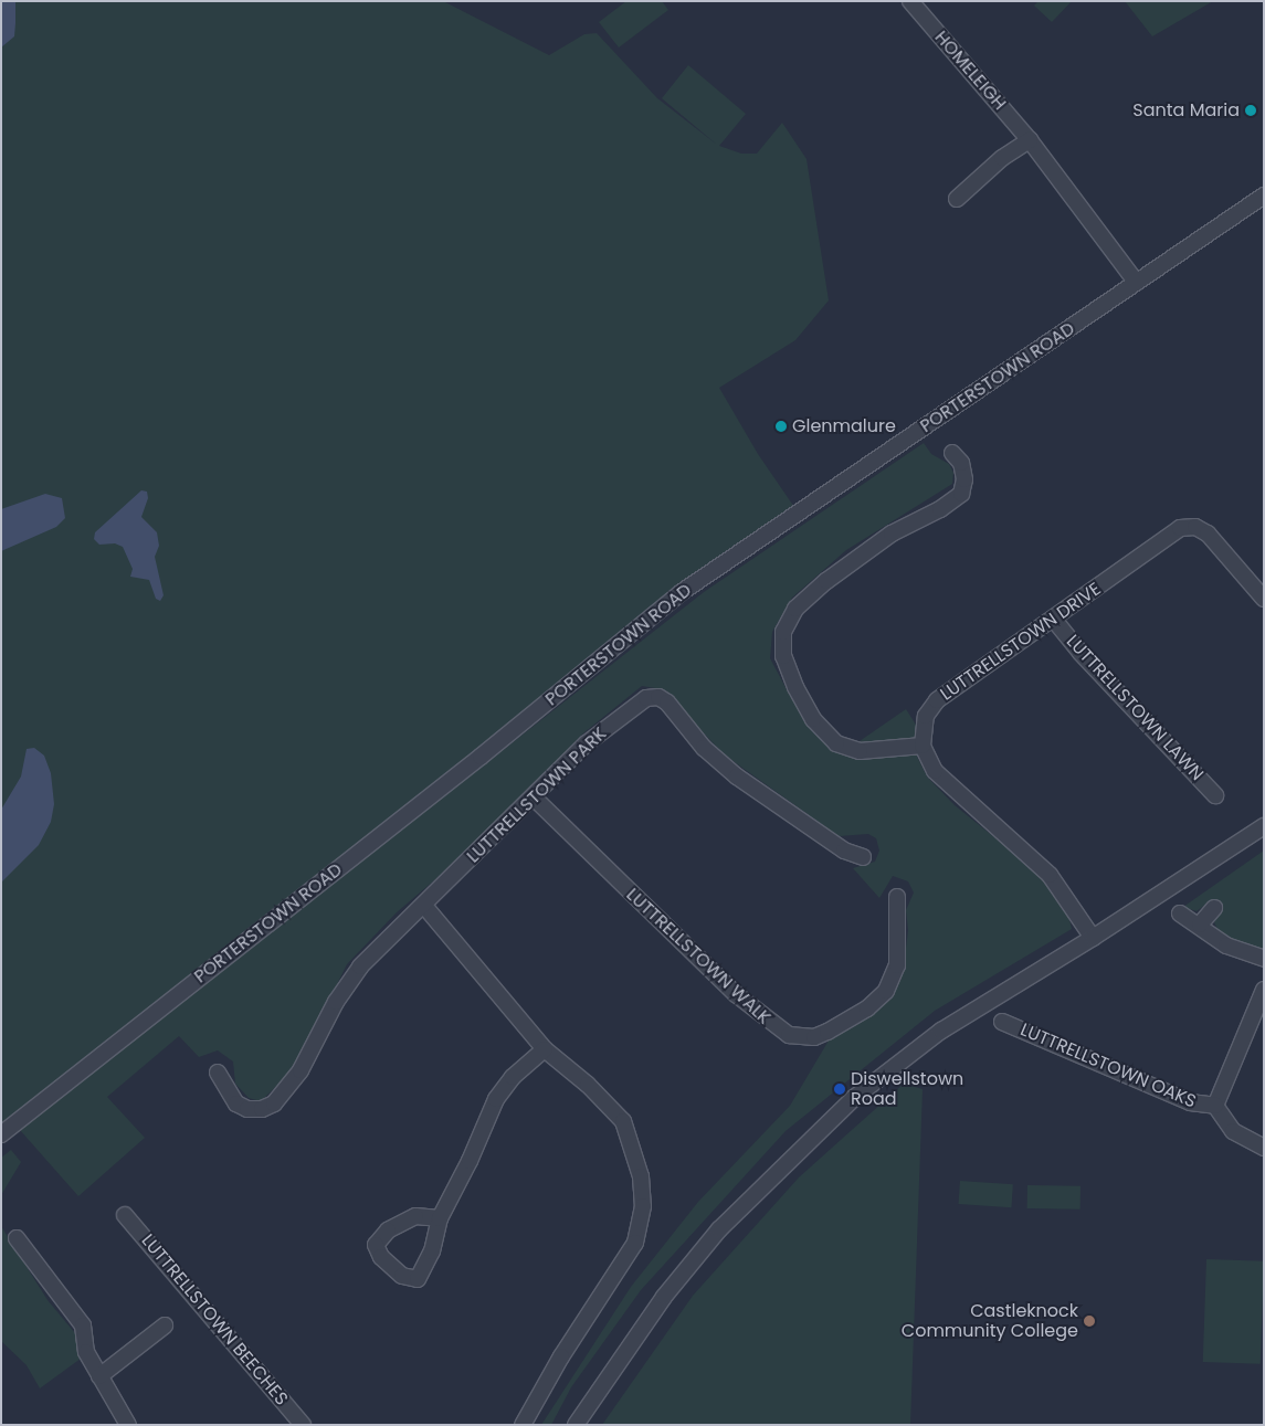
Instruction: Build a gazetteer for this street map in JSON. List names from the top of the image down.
{
  "streets": {
    "street": [
      "HOMELEIGH",
      "PORTERSTOWN ROAD",
      "LUTTRELLSTOWN DRIVE",
      "LUTTRELLSTOWN LAWN",
      "LUTTRELLSTOWN PARK",
      "LUTTRELLSTOWN WALK",
      "LUTTRELLSTOWN OAKS",
      "LUTTRELLSTOWN BEECHES"
    ]
  },
  "crossings": [
    ["HOMELEIGH", "PORTERSTOWN ROAD"],
    ["LUTTRELLSTOWN DRIVE", "LUTTRELLSTOWN LAWN"],
    ["LUTTRELLSTOWN PARK", "LUTTRELLSTOWN WALK"]
  ],
  "places": [
    "Santa Maria",
    "Glenmalure",
    "Diswellstown Road",
    "Castleknock Community College"
  ]
}
